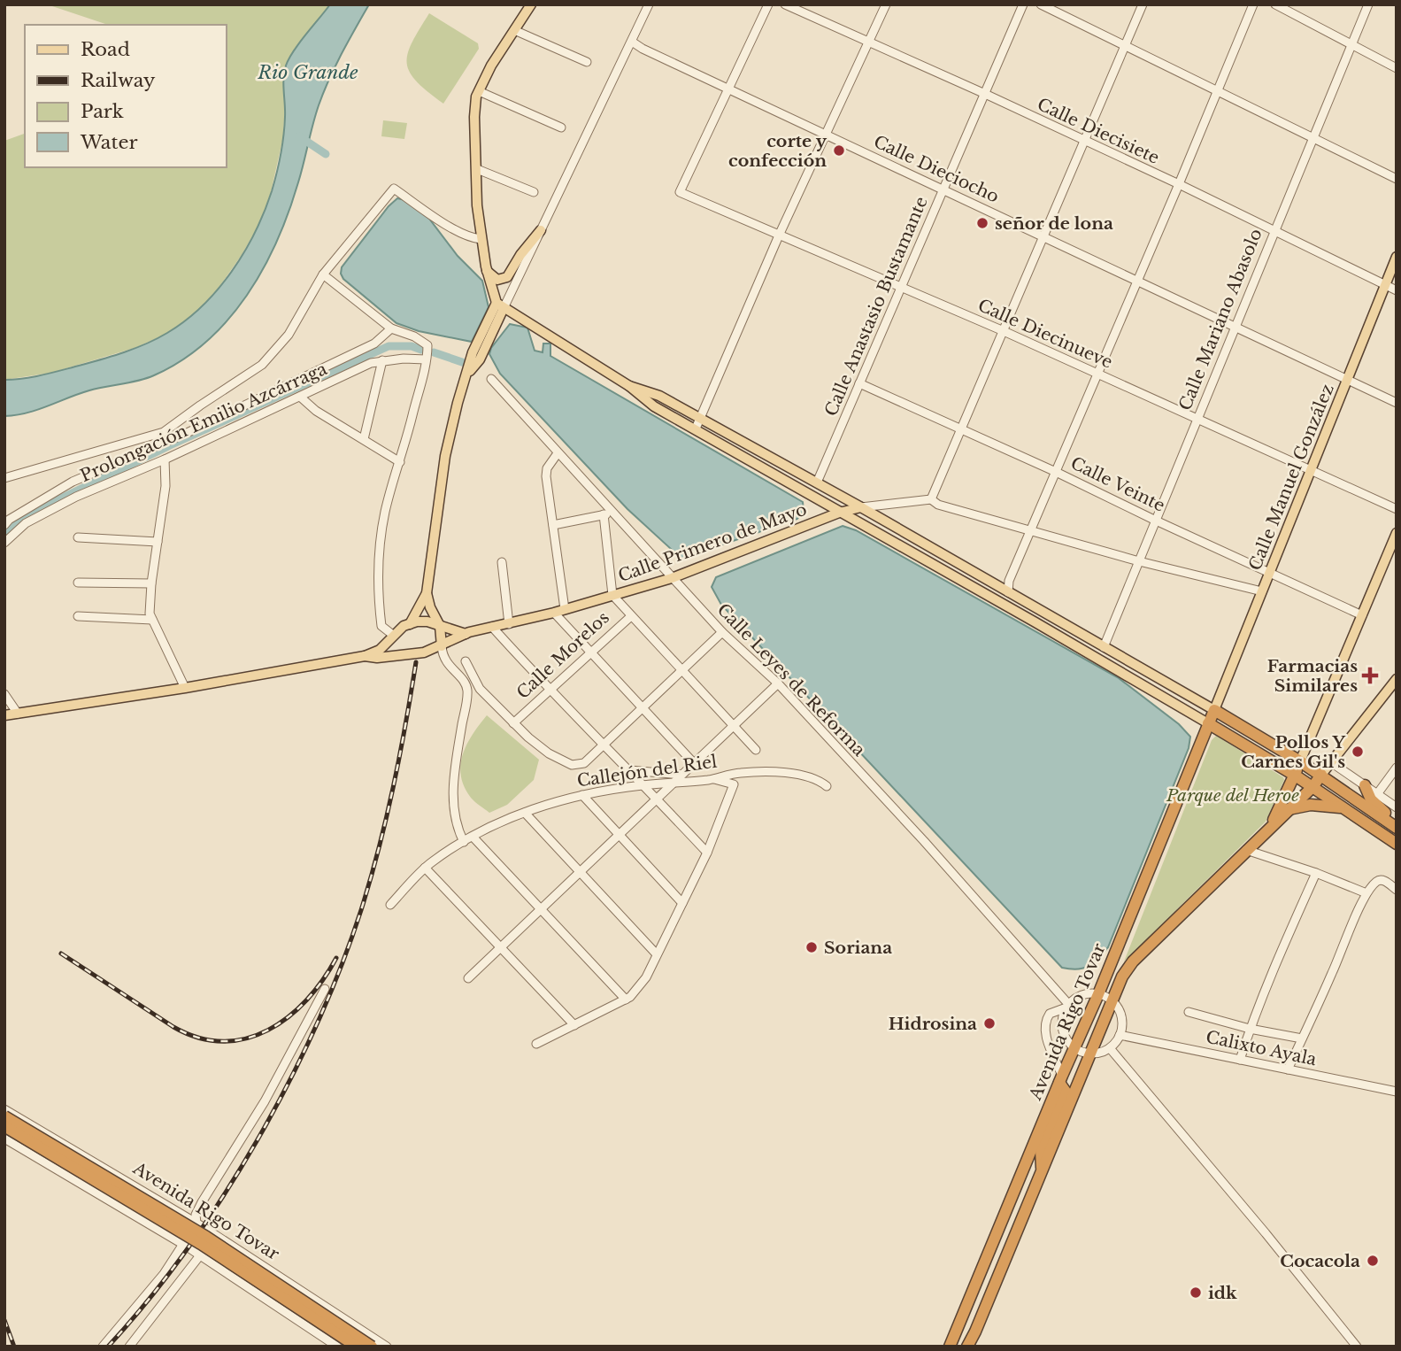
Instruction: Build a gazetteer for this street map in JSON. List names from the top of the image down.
{
  "streets": {
    "highway": ["Avenida Rigo Tovar"],
    "main road": ["Calle Manuel González", "Calle Primero de Mayo"],
    "street": [
      "Calle Diecisiete",
      "Calle Dieciocho",
      "Calle Anastasio Bustamante",
      "Calle Mariano Abasolo",
      "Calle Diecinueve",
      "Prolongación Emilio Azcárraga",
      "Calle Veinte",
      "Calle Morelos",
      "Calle Leyes de Reforma",
      "Callejón del Riel",
      "Calixto Ayala"
    ]
  },
  "crossings": [
    ["Calle Diecisiete", "Calle Anastasio Bustamante"],
    ["Calle Diecisiete", "Calle Mariano Abasolo"],
    ["Calle Diecisiete", "Calle Manuel González"],
    ["Calle Dieciocho", "Calle Anastasio Bustamante"],
    ["Calle Dieciocho", "Calle Mariano Abasolo"],
    ["Calle Dieciocho", "Calle Diecinueve"],
    ["Calle Dieciocho", "Calle Manuel González"],
    ["Calle Anastasio Bustamante", "Calle Diecinueve"],
    ["Calle Anastasio Bustamante", "Calle Veinte"],
    ["Calle Mariano Abasolo", "Calle Diecinueve"],
    ["Calle Mariano Abasolo", "Calle Veinte"],
    ["Calle Diecinueve", "Calle Manuel González"],
    ["Calle Manuel González", "Calle Veinte"],
    ["Calle Manuel González", "Avenida Rigo Tovar"],
    ["Calle Primero de Mayo", "Calle Leyes de Reforma"]
  ],
  "water": ["Rio Grande"],
  "parks": ["Parque del Heroe"],
  "places": {
    "other": [
      "corte y confección",
      "señor de lona",
      "Pollos Y Carnes Gil's",
      "Soriana",
      "Hidrosina",
      "Cocacola",
      "idk"
    ],
    "health": ["Farmacias Similares"]
  },
  "legend": [
    "Road",
    "Railway",
    "Park",
    "Water"
  ]
}
